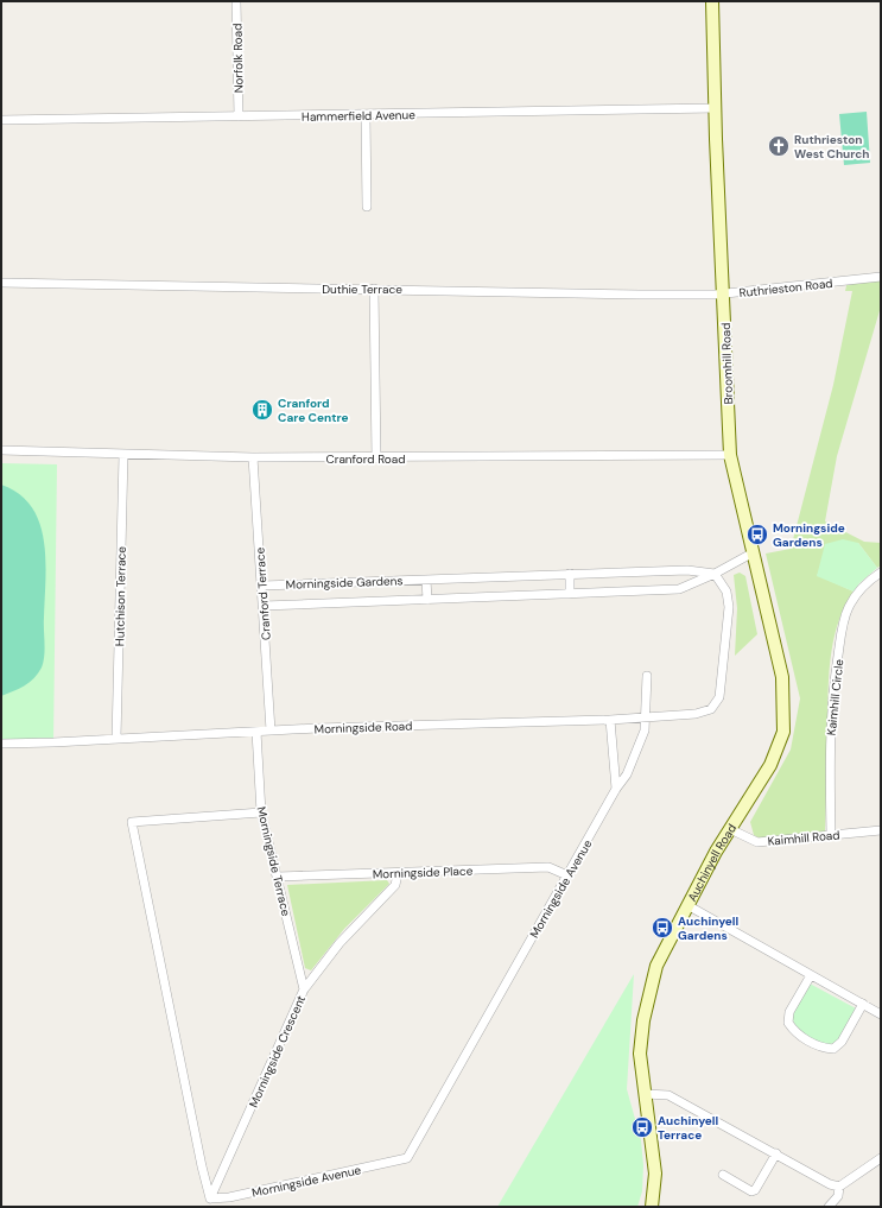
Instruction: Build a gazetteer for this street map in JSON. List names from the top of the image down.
{
  "streets": {
    "street": [
      "Norfolk Road",
      "Hammerfield Avenue",
      "Ruthrieston Road",
      "Duthie Terrace",
      "Broomhill Road",
      "Cranford Road",
      "Morningside Gardens",
      "Cranford Terrace",
      "Hutchison Terrace",
      "Kaimhill Circle",
      "Morningside Road",
      "Kaimhill Road",
      "Morningside Terrace",
      "Auchinyell Road",
      "Morningside Place",
      "Morningside Avenue",
      "Morningside Crescent"
    ]
  },
  "crossings": [
    ["Norfolk Road", "Hammerfield Avenue"],
    ["Hammerfield Avenue", "Broomhill Road"],
    ["Ruthrieston Road", "Duthie Terrace"],
    ["Ruthrieston Road", "Broomhill Road"],
    ["Duthie Terrace", "Broomhill Road"],
    ["Broomhill Road", "Cranford Road"],
    ["Broomhill Road", "Auchinyell Road"],
    ["Cranford Road", "Cranford Terrace"],
    ["Cranford Road", "Hutchison Terrace"],
    ["Morningside Gardens", "Cranford Terrace"],
    ["Morningside Gardens", "Morningside Road"],
    ["Cranford Terrace", "Morningside Road"],
    ["Hutchison Terrace", "Morningside Road"],
    ["Kaimhill Circle", "Kaimhill Road"],
    ["Morningside Road", "Morningside Terrace"],
    ["Morningside Road", "Morningside Avenue"],
    ["Kaimhill Road", "Auchinyell Road"],
    ["Morningside Terrace", "Morningside Place"],
    ["Morningside Terrace", "Morningside Crescent"],
    ["Morningside Place", "Morningside Avenue"],
    ["Morningside Place", "Morningside Crescent"],
    ["Morningside Avenue", "Morningside Crescent"]
  ],
  "places": {
    "church": ["Ruthrieston West Church"],
    "building": ["Cranford Care Centre"],
    "bus stop": ["Morningside Gardens", "Auchinyell Gardens", "Auchinyell Terrace"]
  }
}
